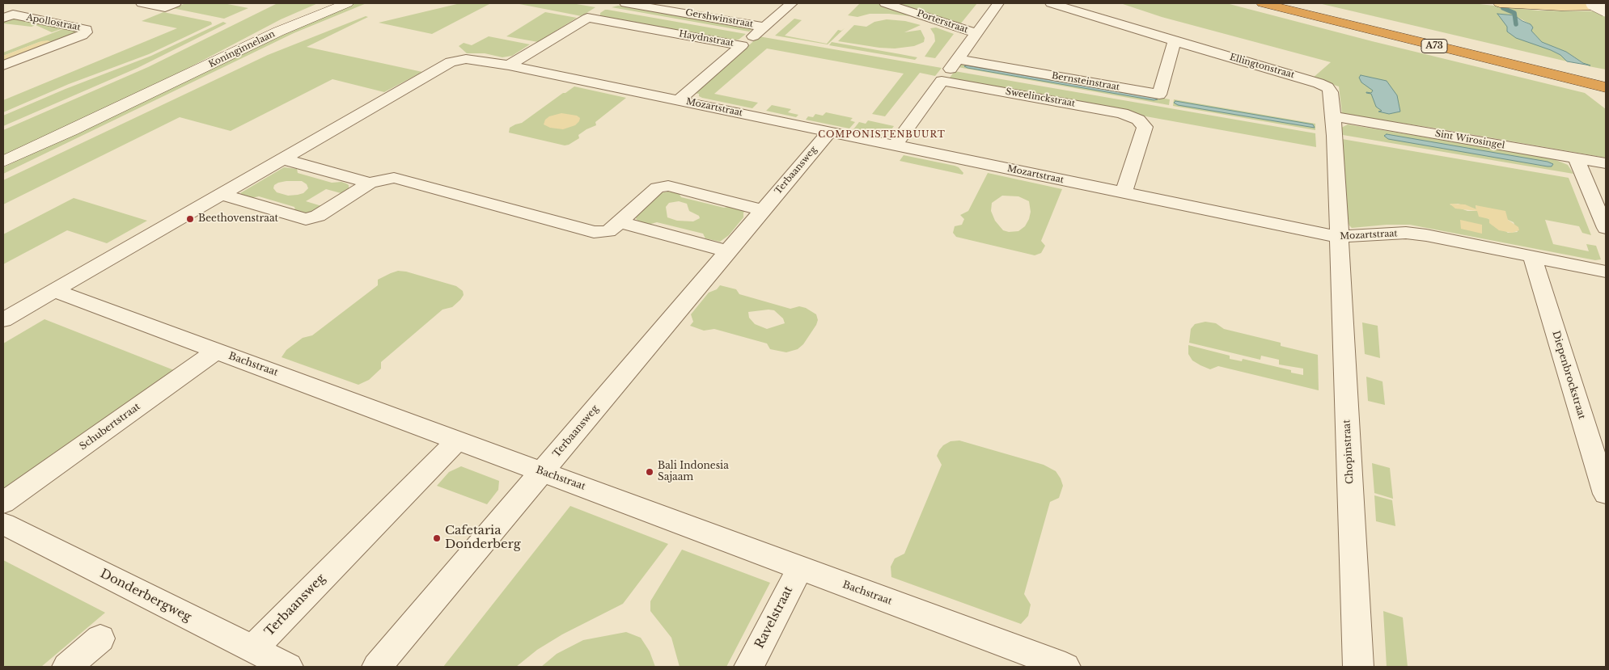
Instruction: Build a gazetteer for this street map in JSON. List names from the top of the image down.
{
  "streets": {
    "highway": ["A73"],
    "main road": ["Koninginnelaan"],
    "street": [
      "Gershwinstraat",
      "Porterstraat",
      "Apollostraat",
      "Haydnstraat",
      "Ellingtonstraat",
      "Bernsteinstraat",
      "Sweelinckstraat",
      "Mozartstraat",
      "Sint Wirosingel",
      "Terbaansweg",
      "Bachstraat",
      "Diepenbrockstraat",
      "Schubertstraat",
      "Chopinstraat",
      "Donderbergweg",
      "Ravelstraat"
    ]
  },
  "crossings": [
    ["Gershwinstraat", "Haydnstraat"],
    ["Haydnstraat", "Mozartstraat"],
    ["Ellingtonstraat", "Bernsteinstraat"],
    ["Ellingtonstraat", "Mozartstraat"],
    ["Ellingtonstraat", "Sint Wirosingel"],
    ["Ellingtonstraat", "Chopinstraat"],
    ["Sweelinckstraat", "Mozartstraat"],
    ["Mozartstraat", "Terbaansweg"],
    ["Mozartstraat", "Diepenbrockstraat"],
    ["Mozartstraat", "Chopinstraat"],
    ["Terbaansweg", "Bachstraat"],
    ["Terbaansweg", "Donderbergweg"],
    ["Bachstraat", "Schubertstraat"],
    ["Bachstraat", "Ravelstraat"]
  ],
  "districts": ["COMPONISTENBUURT"],
  "places": ["Beethovenstraat", "Bali Indonesia Sajaam", "Cafetaria Donderberg"]
}
